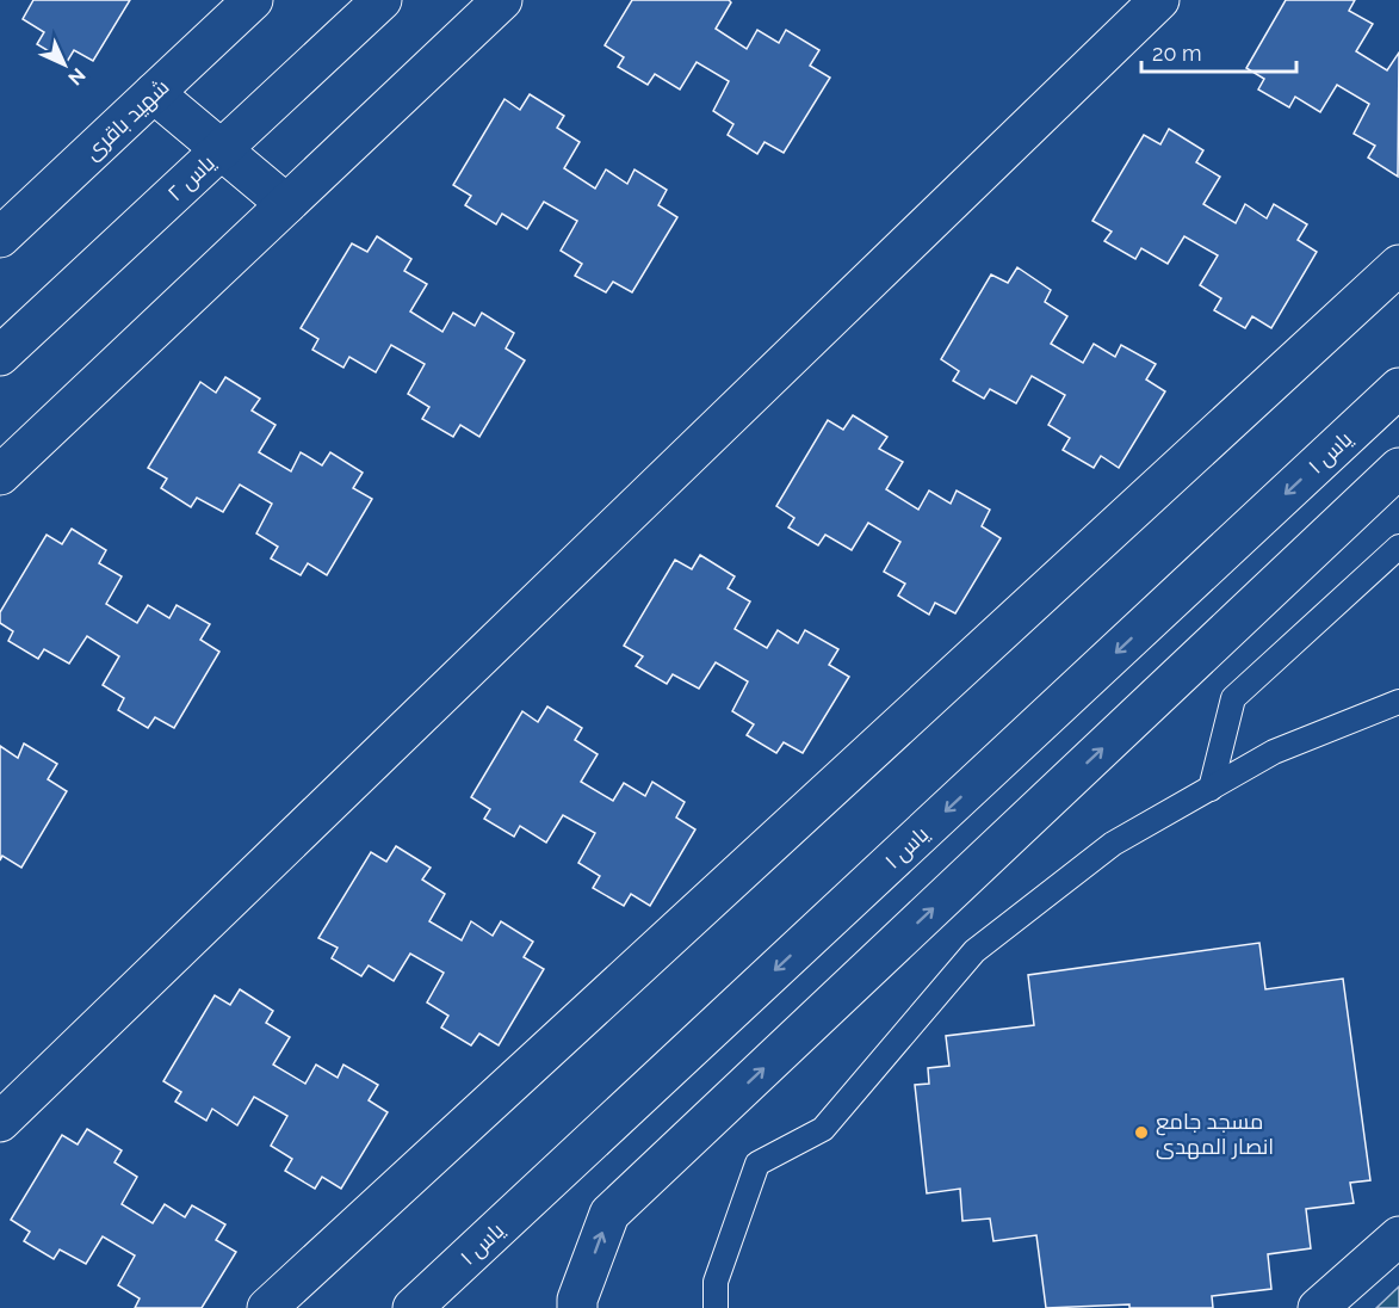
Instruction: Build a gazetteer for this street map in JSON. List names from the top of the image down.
{
  "streets": {
    "street": ["شهید باقری", "یاس ۲", "یاس ۱"]
  },
  "places": ["مسجد جامع انصار المهدی"],
  "scale_bar": "20 m",
  "north": "bottom right"
}
